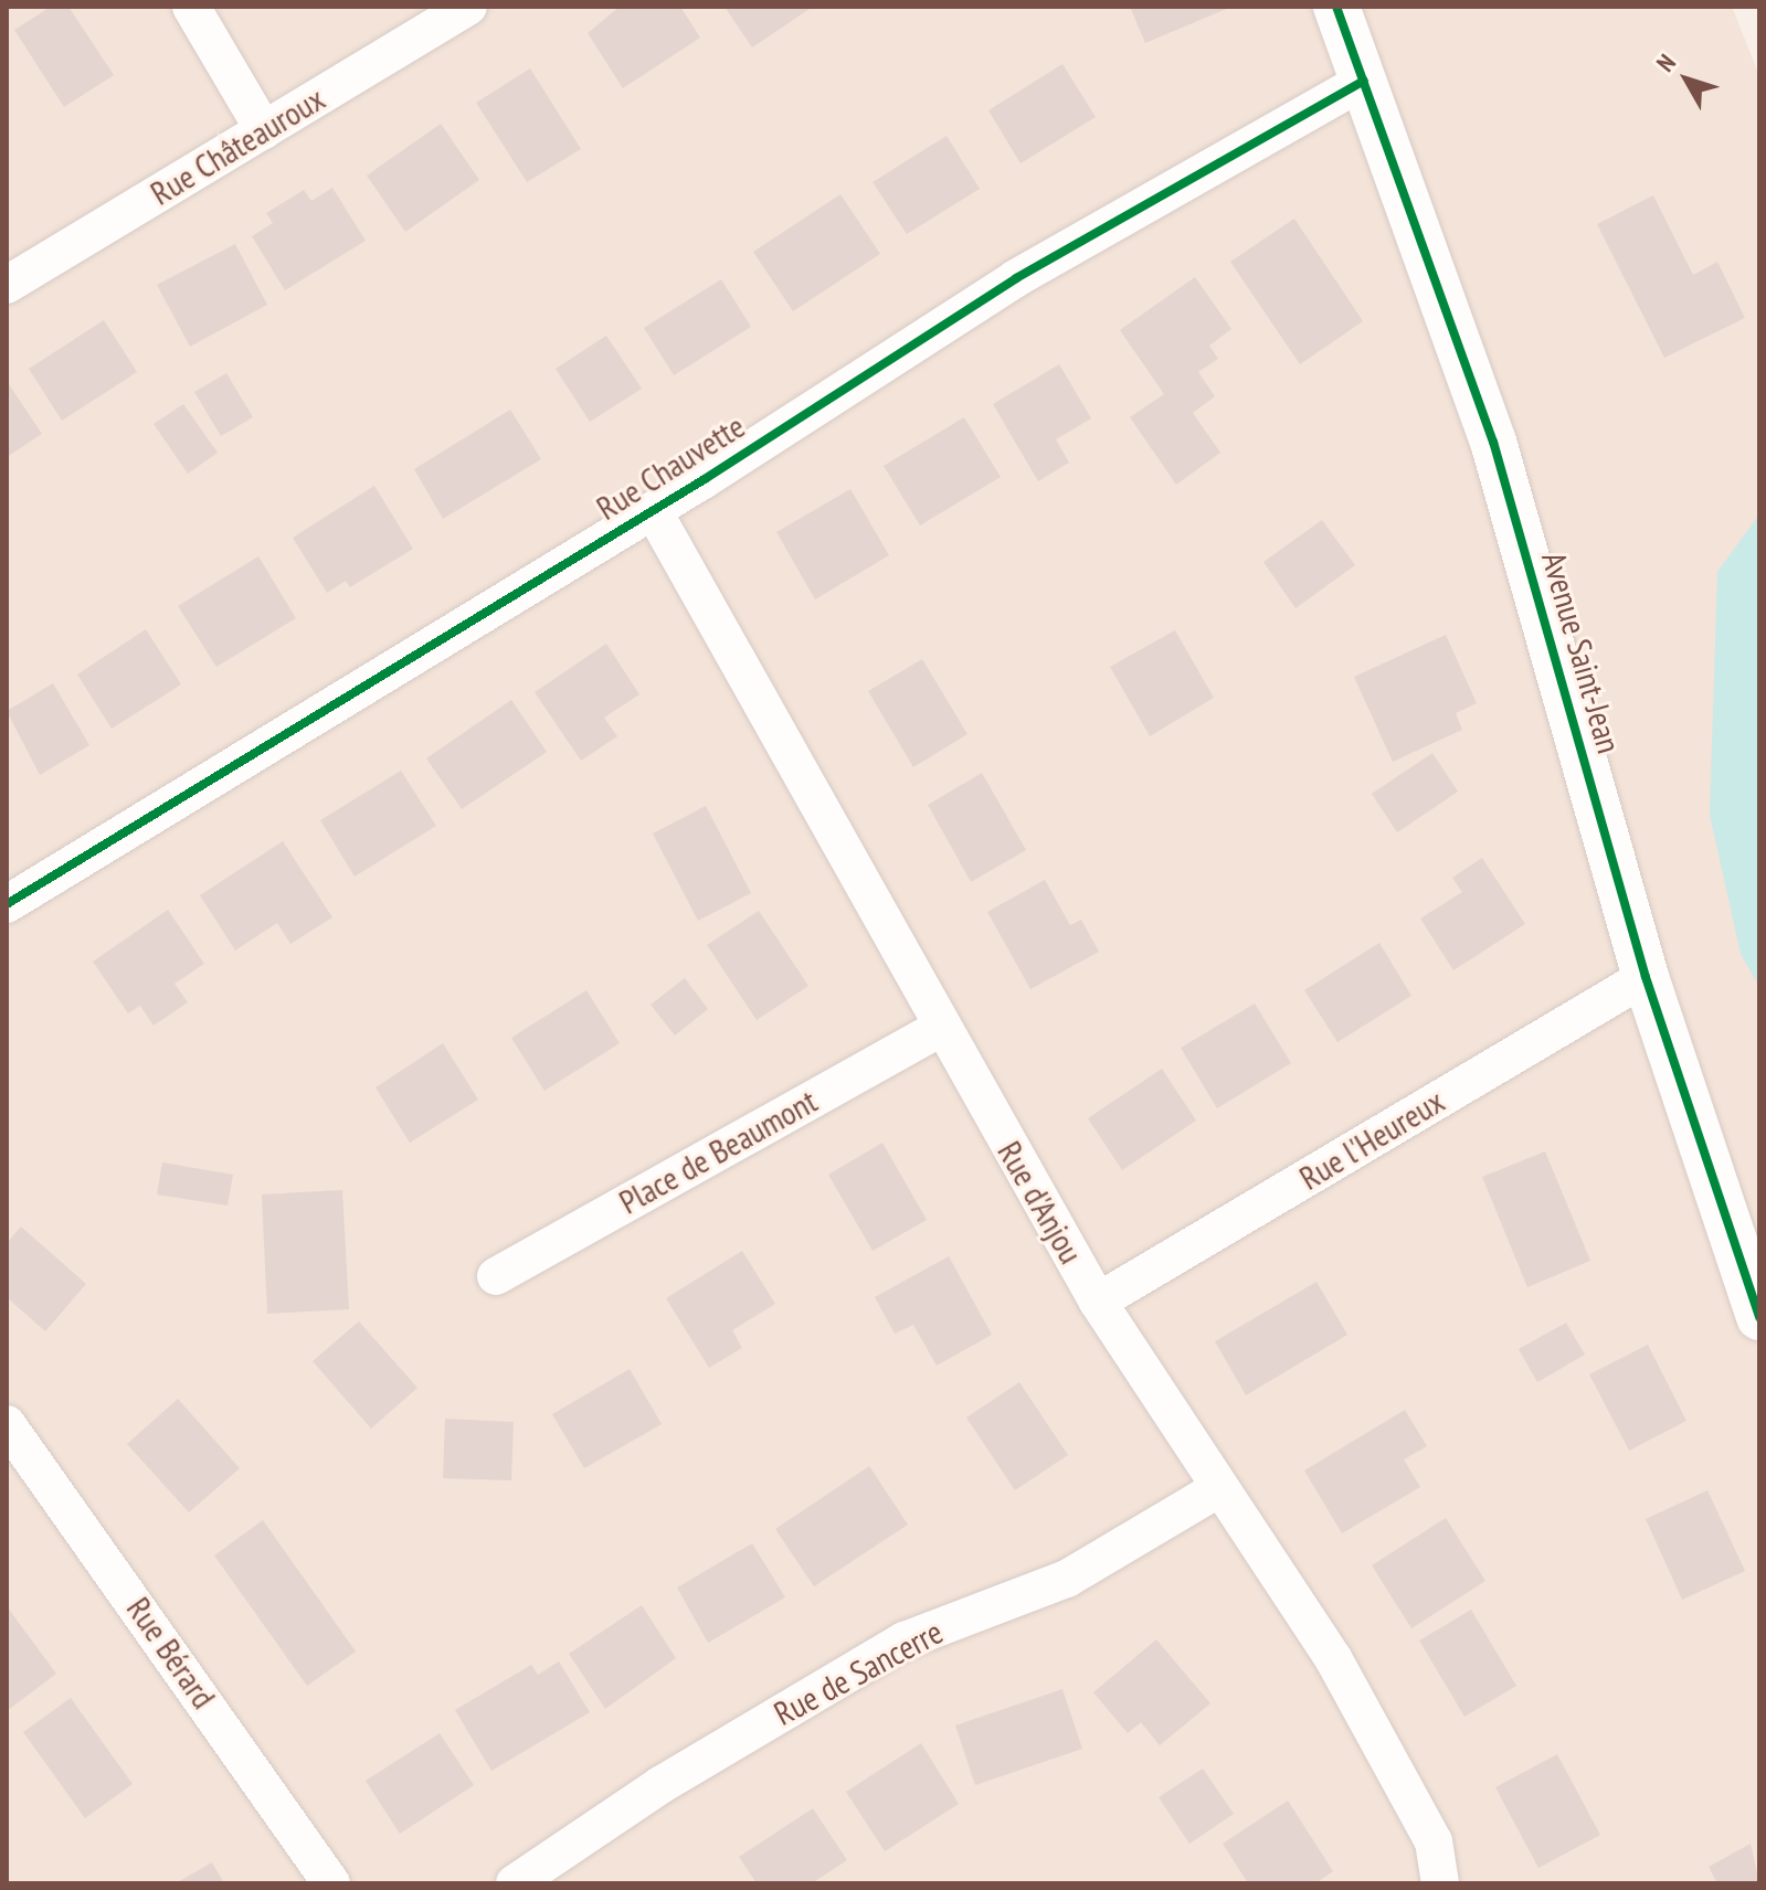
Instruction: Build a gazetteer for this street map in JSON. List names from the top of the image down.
{
  "streets": {
    "street": [
      "Rue Châteauroux",
      "Rue Chauvette",
      "Avenue Saint-Jean",
      "Rue l'Heureux",
      "Place de Beaumont",
      "Rue d'Anjou",
      "Rue Bérard",
      "Rue de Sancerre"
    ]
  },
  "crossings": [
    ["Rue Chauvette", "Avenue Saint-Jean"],
    ["Rue Chauvette", "Rue d'Anjou"],
    ["Avenue Saint-Jean", "Rue l'Heureux"],
    ["Rue l'Heureux", "Rue d'Anjou"],
    ["Place de Beaumont", "Rue d'Anjou"],
    ["Rue d'Anjou", "Rue de Sancerre"]
  ],
  "north": "top left"
}
